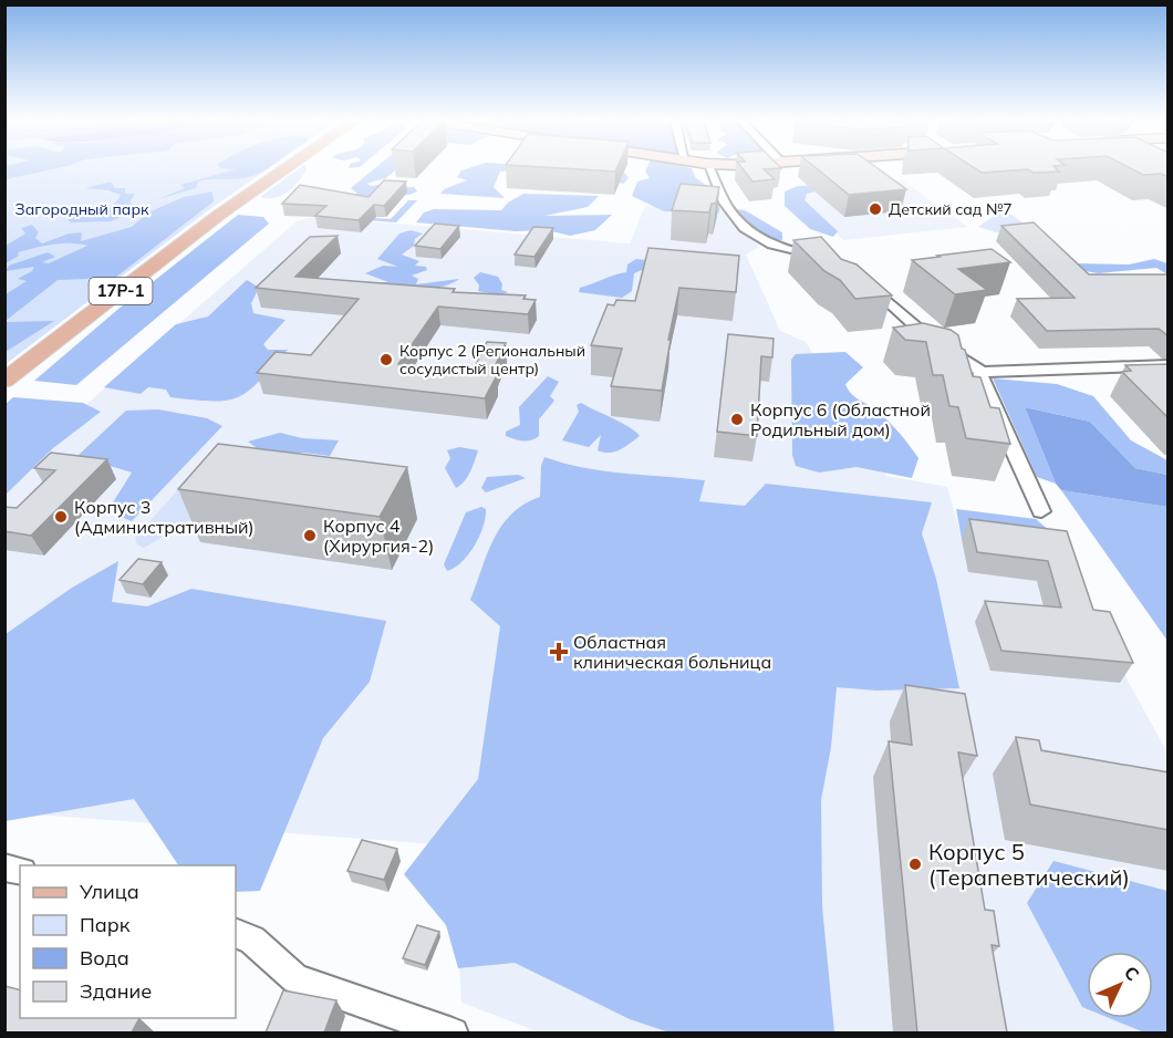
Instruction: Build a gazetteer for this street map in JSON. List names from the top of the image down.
{
  "streets": {
    "main road": ["17Р-1"]
  },
  "parks": ["Загородный парк"],
  "places": {
    "other": [
      "Детский сад №7",
      "Корпус 2 (Региональный сосудистый центр)",
      "Корпус 6 (Областной Родильный дом)",
      "Корпус 3 (Административный)",
      "Корпус 4 (Хирургия-2)",
      "Корпус 5 (Терапевтический)"
    ],
    "health": ["Областная клиническая больница"]
  },
  "legend": [
    "Улица",
    "Парк",
    "Вода",
    "Здание"
  ],
  "north": "top right"
}
